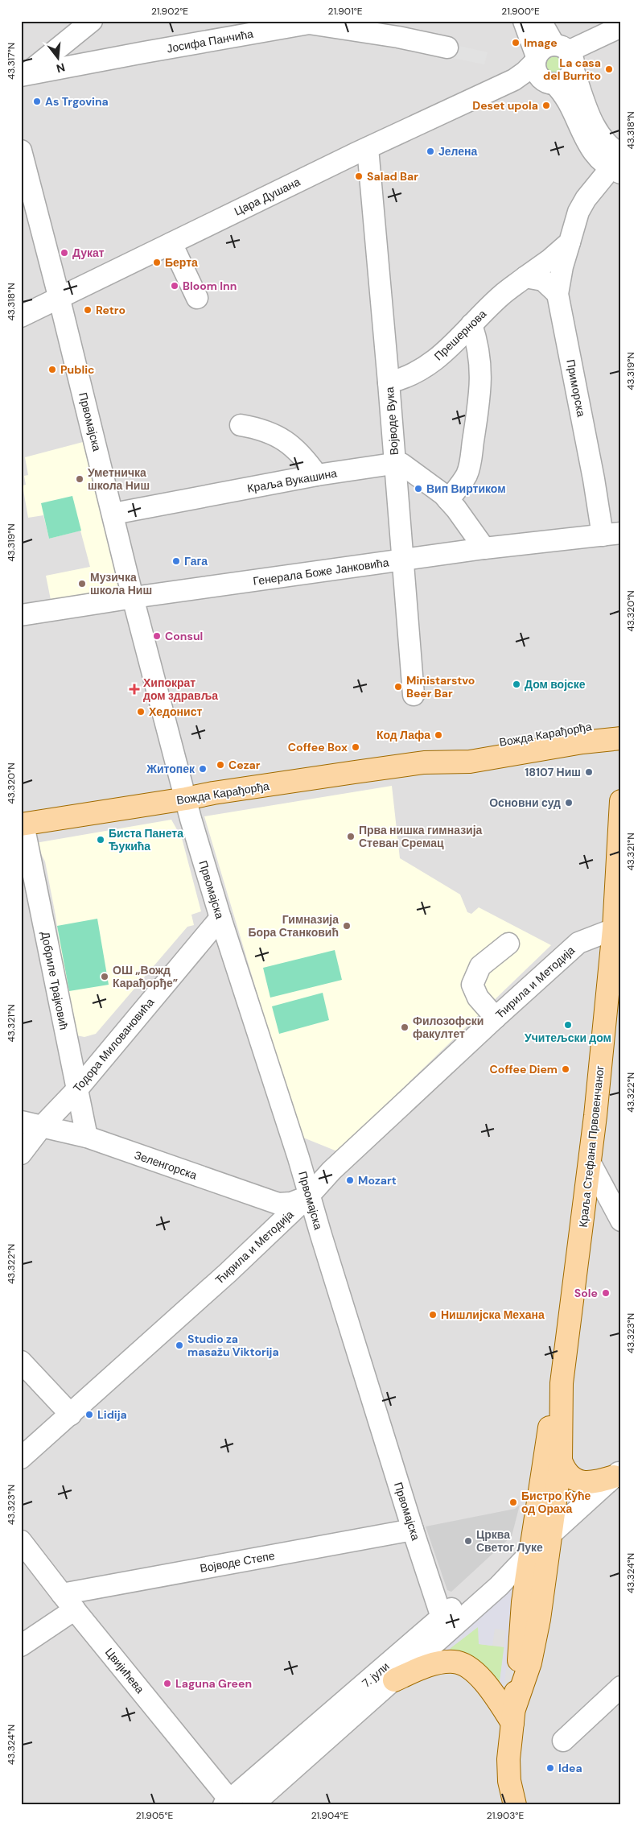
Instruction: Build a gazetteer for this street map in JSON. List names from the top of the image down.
{
  "streets": {
    "main road": ["Вожда Карађорђа", "Краља Стефана Првовенчаног"],
    "street": [
      "Јосифа Панчића",
      "Цара Душана",
      "Прешернова",
      "Приморска",
      "Војводе Вука",
      "Првомајска",
      "Краља Вукашина",
      "Генерала Боже Јанковића",
      "Добриле Трајковић",
      "Ћирила и Методија",
      "Тодора Миловановића",
      "Зеленгорска",
      "Војводе Степе",
      "Цвијићева",
      "7. јули"
    ]
  },
  "crossings": [
    ["Цара Душана", "Војводе Вука"],
    ["Цара Душана", "Првомајска"],
    ["Прешернова", "Приморска"],
    ["Прешернова", "Војводе Вука"],
    ["Приморска", "Генерала Боже Јанковића"],
    ["Војводе Вука", "Краља Вукашина"],
    ["Војводе Вука", "Генерала Боже Јанковића"],
    ["Првомајска", "Краља Вукашина"],
    ["Првомајска", "Генерала Боже Јанковића"],
    ["Првомајска", "Вожда Карађорђа"],
    ["Првомајска", "Ћирила и Методија"],
    ["Првомајска", "Тодора Миловановића"],
    ["Првомајска", "Зеленгорска"],
    ["Првомајска", "Војводе Степе"],
    ["Првомајска", "7. јули"],
    ["Вожда Карађорђа", "Добриле Трајковић"],
    ["Добриле Трајковић", "Тодора Миловановића"],
    ["Добриле Трајковић", "Зеленгорска"],
    ["Ћирила и Методија", "Краља Стефана Првовенчаног"],
    ["Ћирила и Методија", "Зеленгорска"],
    ["Тодора Миловановића", "Зеленгорска"],
    ["Краља Стефана Првовенчаног", "7. јули"],
    ["Војводе Степе", "Цвијићева"],
    ["Цвијићева", "7. јули"]
  ],
  "places": {
    "other": [
      "Image",
      "La casa del Burrito",
      "As Trgovina",
      "Deset upola",
      "Јелена",
      "Salad Bar",
      "Дукат",
      "Берта",
      "Bloom Inn",
      "Retro",
      "Public",
      "Уметничка школа Ниш",
      "Вип Виртиком",
      "Гага",
      "Музичка школа Ниш",
      "Consul",
      "Дом војске",
      "Ministarstvo Beer Bar",
      "Хедонист",
      "Код Лафа",
      "Coffee Box",
      "Cezar",
      "Житопек",
      "18107 Ниш",
      "Основни суд",
      "Прва нишка гимназија Стеван Сремац",
      "Биста Панета Ђукића",
      "Гимназија Бора Станковић",
      "ОШ „Вожд Карађорђе”",
      "Учитељски дом",
      "Филозофски факултет",
      "Coffee Diem",
      "Mozart",
      "Sole",
      "Нишлијска Механа",
      "Studio za masažu Viktorija",
      "Lidija",
      "Бистро Куће од Ораха",
      "Црква Светог Луке",
      "Laguna Green",
      "Idea"
    ],
    "health": ["Хипократ дом здравља"]
  },
  "north": "bottom",
  "coordinates": [
    "21.902°E",
    "21.901°E",
    "21.900°E",
    "43.317°N",
    "43.318°N",
    "43.319°N",
    "43.320°N",
    "43.321°N",
    "43.322°N",
    "43.323°N",
    "43.324°N",
    "21.905°E",
    "21.904°E",
    "21.903°E"
  ]
}
